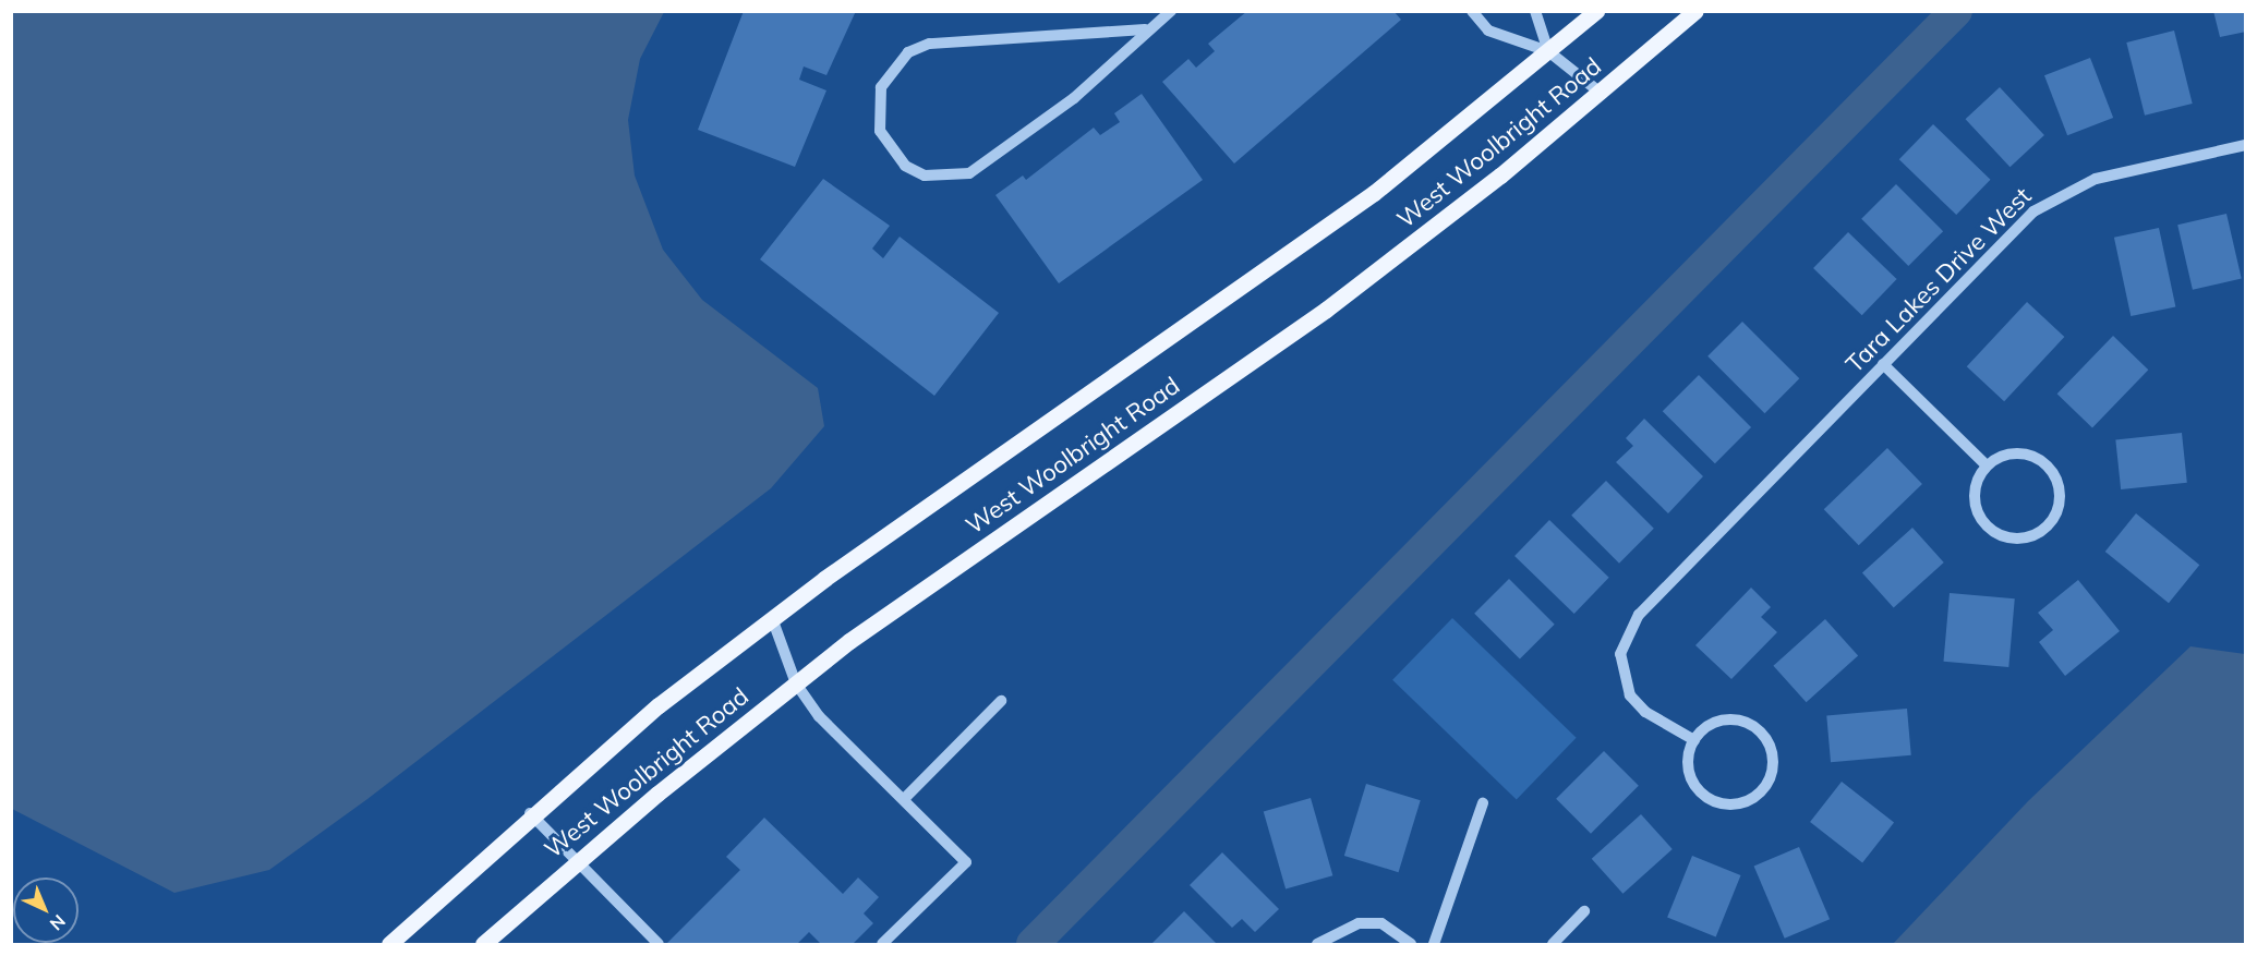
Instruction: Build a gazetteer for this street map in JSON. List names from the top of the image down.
{
  "streets": {
    "main road": ["West Woolbright Road"],
    "street": ["Tara Lakes Drive West"]
  },
  "north": "bottom right"
}
